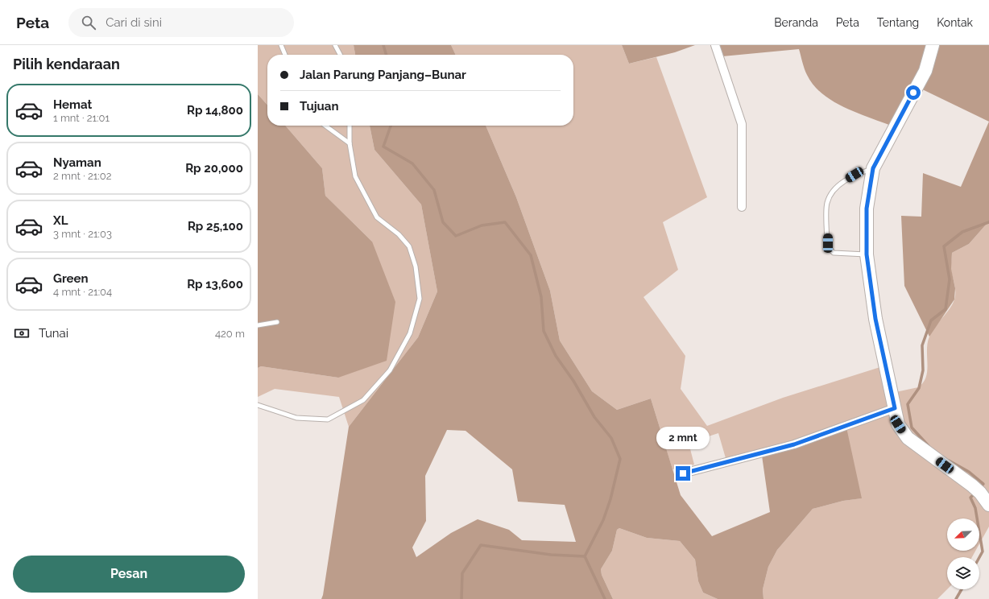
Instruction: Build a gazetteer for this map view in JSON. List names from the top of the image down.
{
  "north": "bottom left",
  "page": {
    "header": "Peta",
    "search": "Cari di sini",
    "nav": [
      "Beranda",
      "Peta",
      "Tentang",
      "Kontak"
    ],
    "heading": "Pilih kendaraan",
    "banner": ["Jalan Parung Panjang–Bunar", "Tujuan"],
    "list": [
      {
        "name": "Hemat",
        "note": "1 mnt · 21:01",
        "value": "Rp 14,800"
      },
      {
        "name": "Nyaman",
        "note": "2 mnt · 21:02",
        "value": "Rp 20,000"
      },
      {
        "name": "XL",
        "note": "3 mnt · 21:03",
        "value": "Rp 25,100"
      },
      {
        "name": "Green",
        "note": "4 mnt · 21:04",
        "value": "Rp 13,600"
      }
    ],
    "pay": ["Tunai", "420 m"],
    "bubble": "2 mnt",
    "buttons": "Pesan"
  }
}
